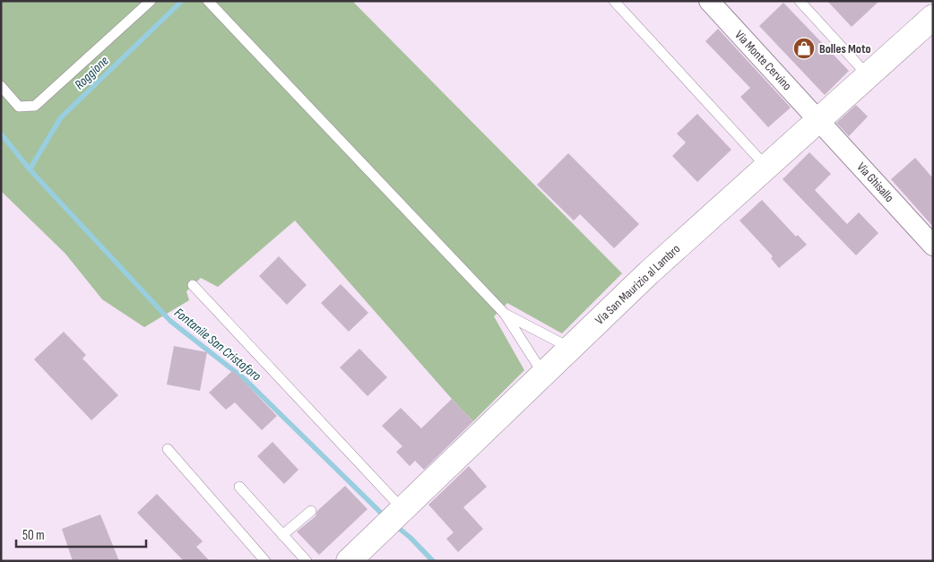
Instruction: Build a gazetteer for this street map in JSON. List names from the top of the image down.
{
  "streets": {
    "main road": ["Via San Maurizio al Lambro"],
    "street": ["Via Monte Cervino", "Via Ghisallo"]
  },
  "crossings": [
    ["Via Monte Cervino", "Via Ghisallo"],
    ["Via Monte Cervino", "Via San Maurizio al Lambro"],
    ["Via Ghisallo", "Via San Maurizio al Lambro"]
  ],
  "water": ["Roggione", "Fontanile San Cristoforo"],
  "places": {
    "shop": ["Bolles Moto"]
  },
  "scale_bar": "50 m"
}
